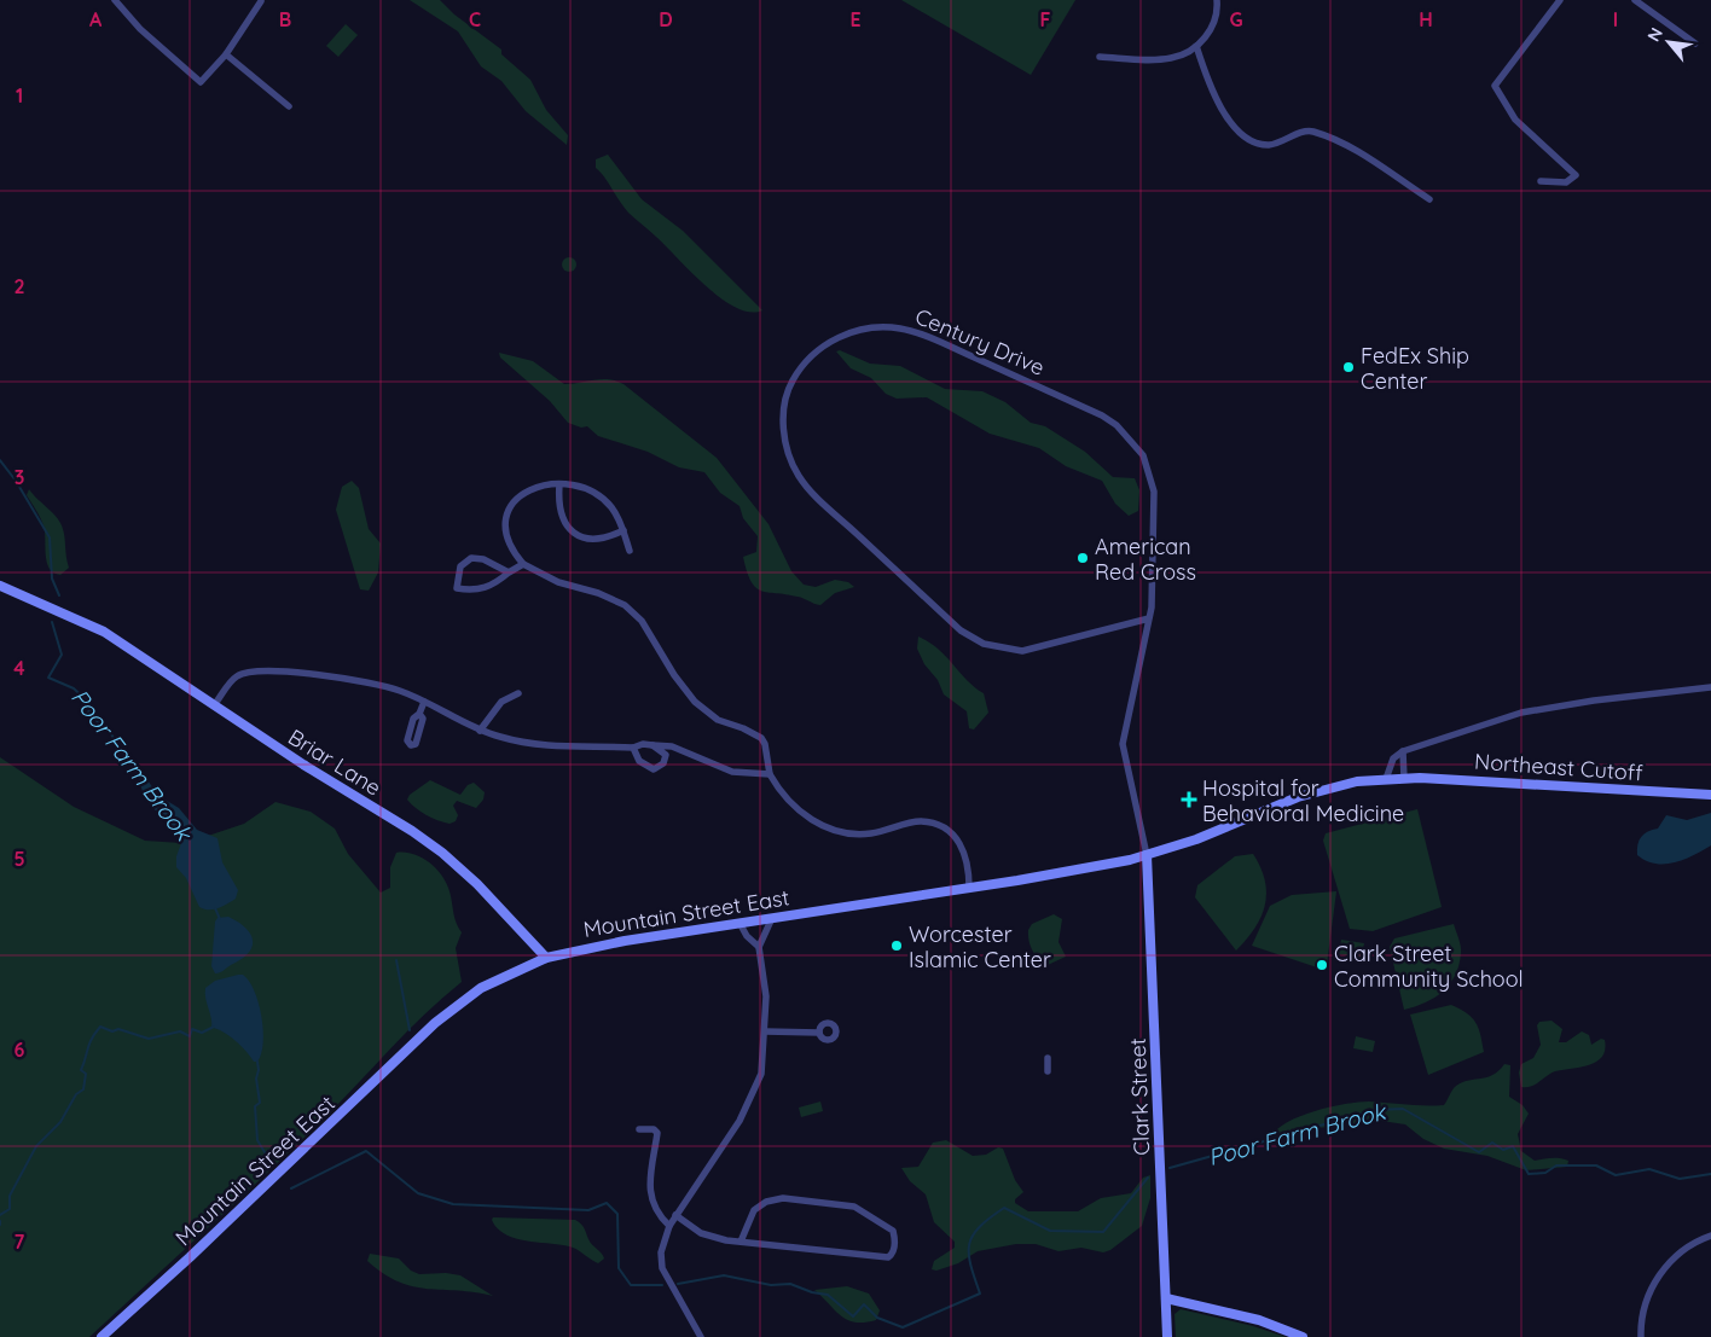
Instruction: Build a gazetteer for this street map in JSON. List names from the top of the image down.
{
  "streets": {
    "main road": [
      "Briar Lane",
      "Northeast Cutoff",
      "Mountain Street East",
      "Clark Street"
    ],
    "street": ["Century Drive"]
  },
  "crossings": [
    ["Century Drive", "Mountain Street East"],
    ["Century Drive", "Clark Street"],
    ["Briar Lane", "Mountain Street East"],
    ["Northeast Cutoff", "Mountain Street East"],
    ["Mountain Street East", "Clark Street"]
  ],
  "water": ["Poor Farm Brook"],
  "places": {
    "other": [
      "FedEx Ship Center",
      "American Red Cross",
      "Worcester Islamic Center",
      "Clark Street Community School"
    ],
    "health": ["Hospital for Behavioral Medicine"]
  },
  "north": "top left",
  "grid": {
    "columns": [
      "A",
      "B",
      "C",
      "D",
      "E",
      "F",
      "G",
      "H",
      "I"
    ],
    "rows": [
      "1",
      "2",
      "3",
      "4",
      "5",
      "6",
      "7"
    ]
  }
}
